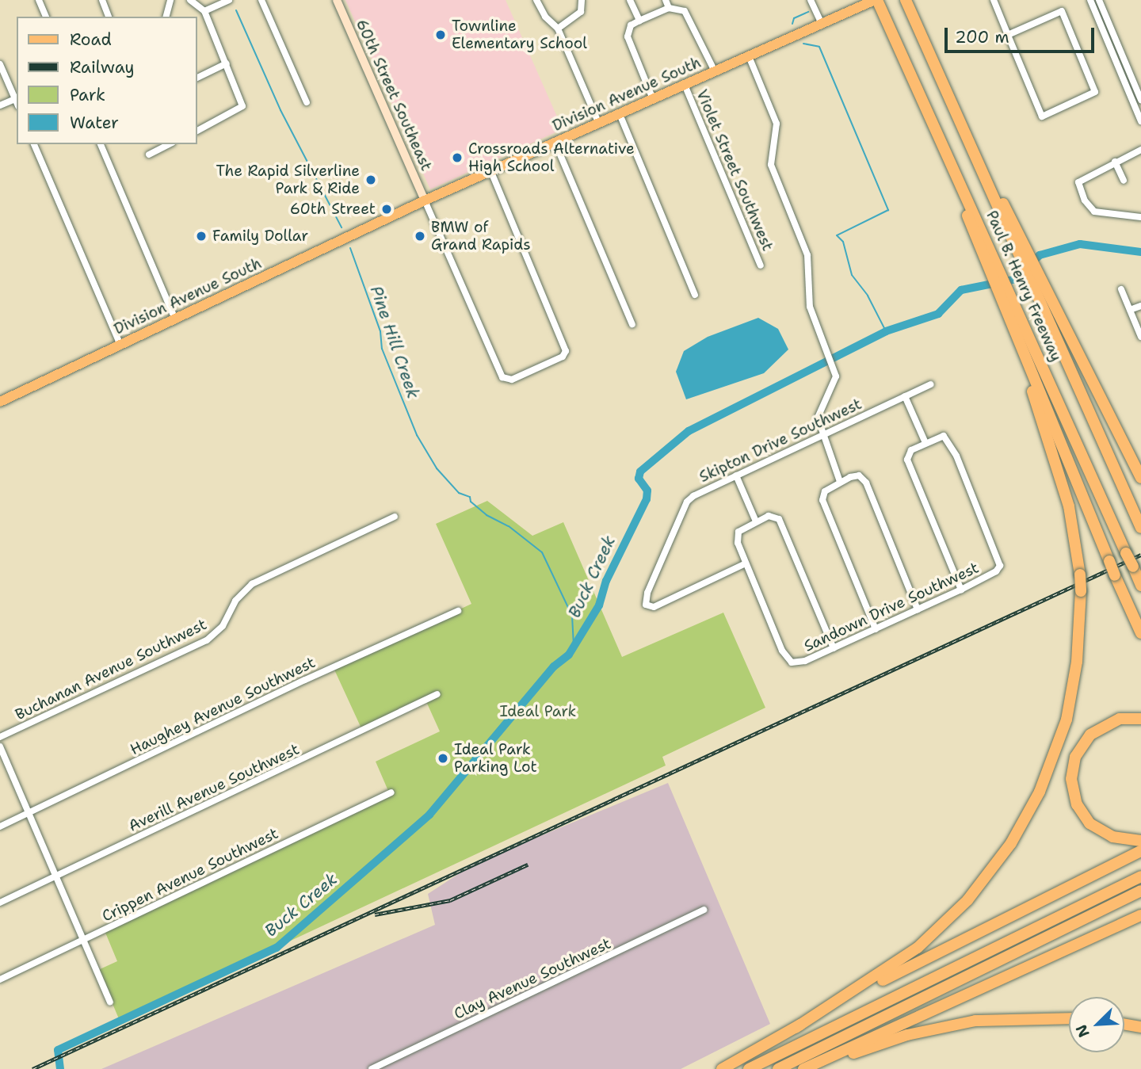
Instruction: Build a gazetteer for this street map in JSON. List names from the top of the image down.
{
  "streets": {
    "highway": ["Paul B. Henry Freeway"],
    "main road": ["Division Avenue South", "60th Street Southeast"],
    "street": [
      "Violet Street Southwest",
      "Skipton Drive Southwest",
      "Sandown Drive Southwest",
      "Buchanan Avenue Southwest",
      "Haughey Avenue Southwest",
      "Averill Avenue Southwest",
      "Crippen Avenue Southwest",
      "Clay Avenue Southwest"
    ]
  },
  "crossings": [
    ["Division Avenue South", "60th Street Southeast"],
    ["Division Avenue South", "Violet Street Southwest"],
    ["Skipton Drive Southwest", "Sandown Drive Southwest"]
  ],
  "water": ["Pine Hill Creek", "Buck Creek"],
  "parks": ["Ideal Park"],
  "places": [
    "Townline Elementary School",
    "Crossroads Alternative High School",
    "The Rapid Silverline Park & Ride",
    "60th Street",
    "Family Dollar",
    "BMW of Grand Rapids",
    "Ideal Park Parking Lot"
  ],
  "legend": [
    "Road",
    "Railway",
    "Park",
    "Water"
  ],
  "scale_bar": "200 m",
  "north": "bottom left"
}
